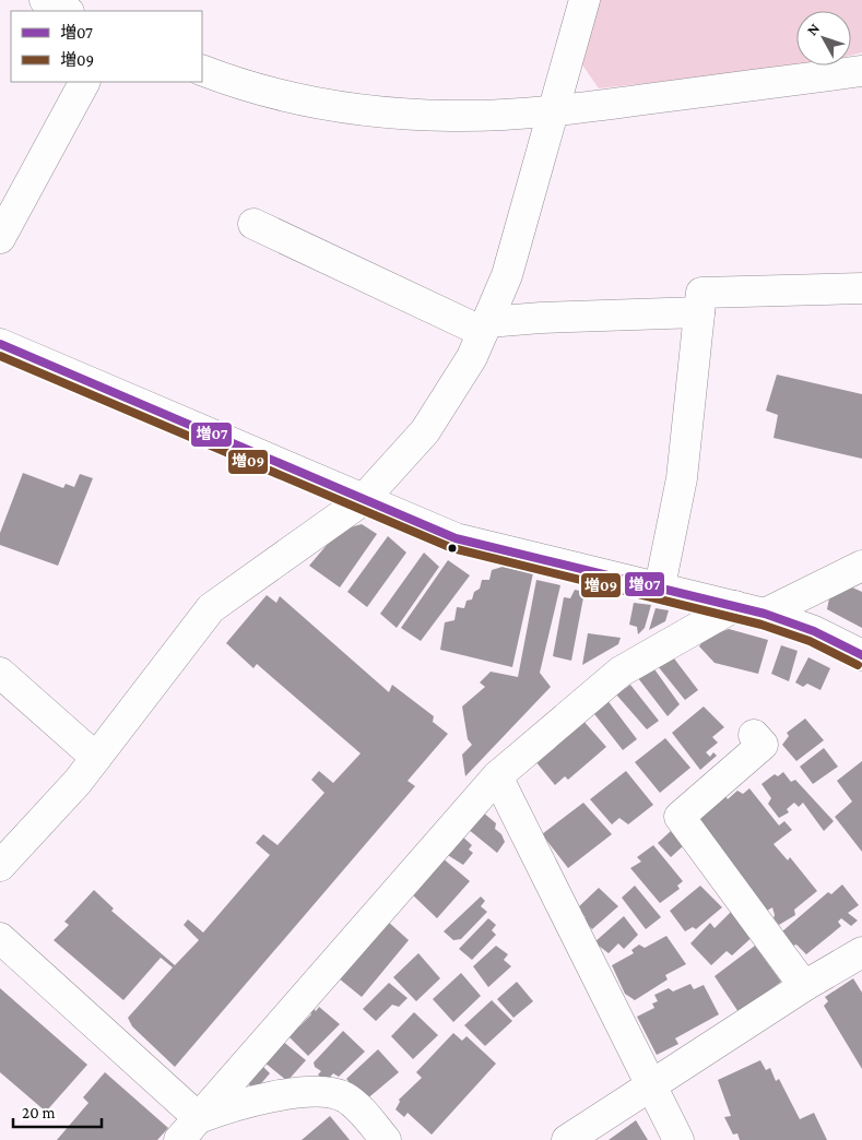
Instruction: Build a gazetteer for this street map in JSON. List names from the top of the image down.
{
  "lines": ["transit line 増07", "transit line 増09"],
  "legend": ["増07", "増09"],
  "scale_bar": "20 m",
  "north": "top left"
}
